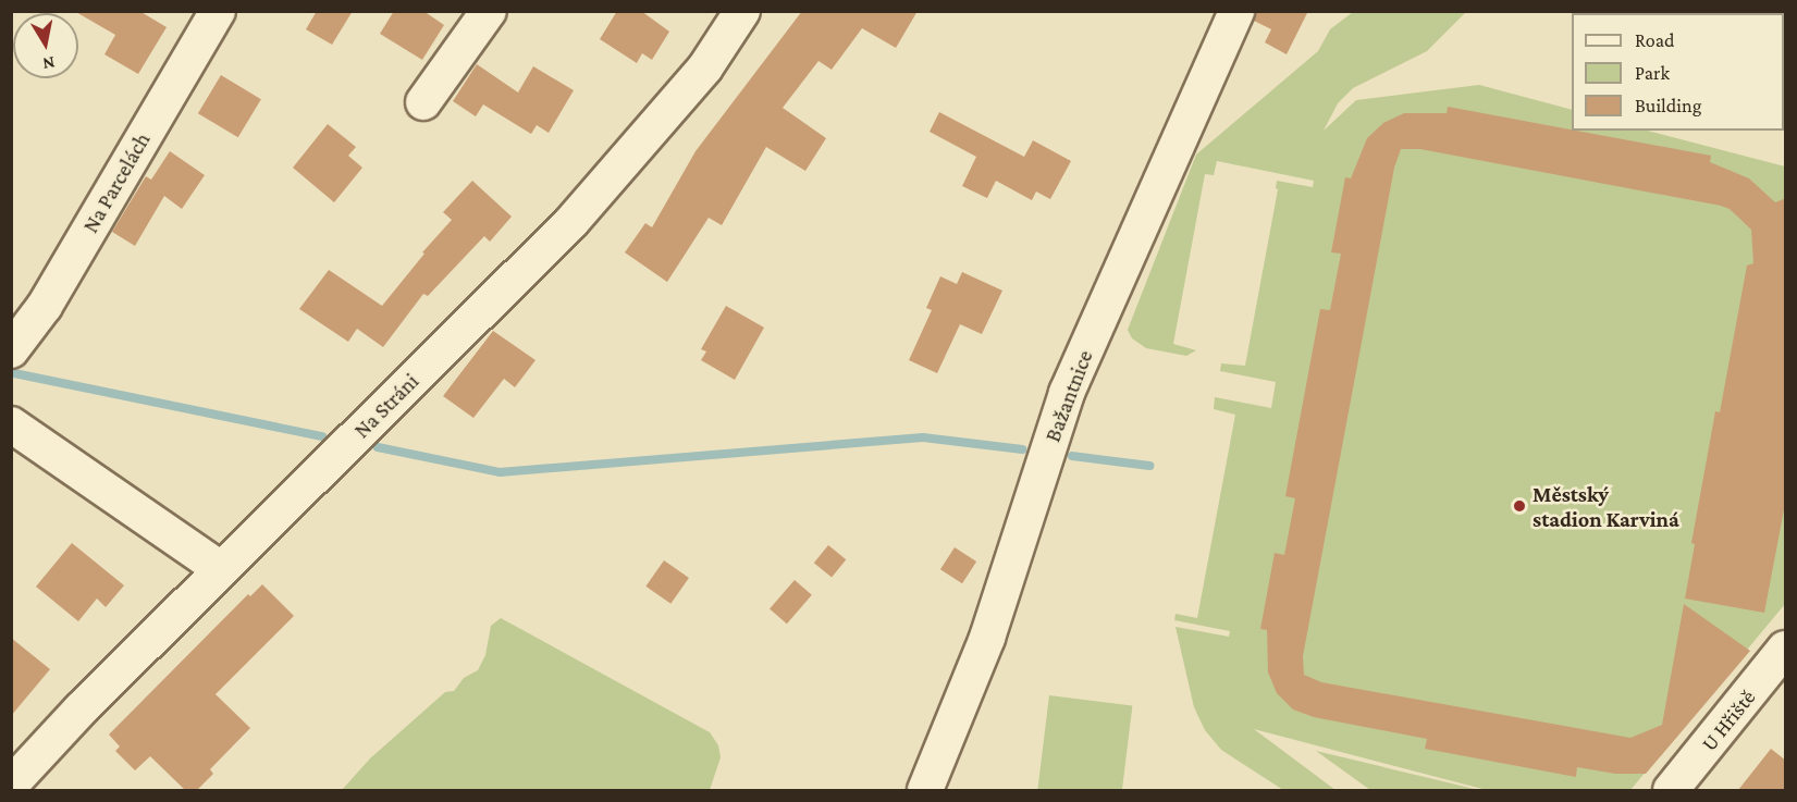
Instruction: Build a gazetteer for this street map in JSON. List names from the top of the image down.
{
  "streets": {
    "street": [
      "Na Parcelách",
      "Bažantnice",
      "Na Stráni",
      "U Hřiště"
    ]
  },
  "places": ["Městský stadion Karviná"],
  "legend": ["Road", "Park", "Building"],
  "north": "bottom"
}
